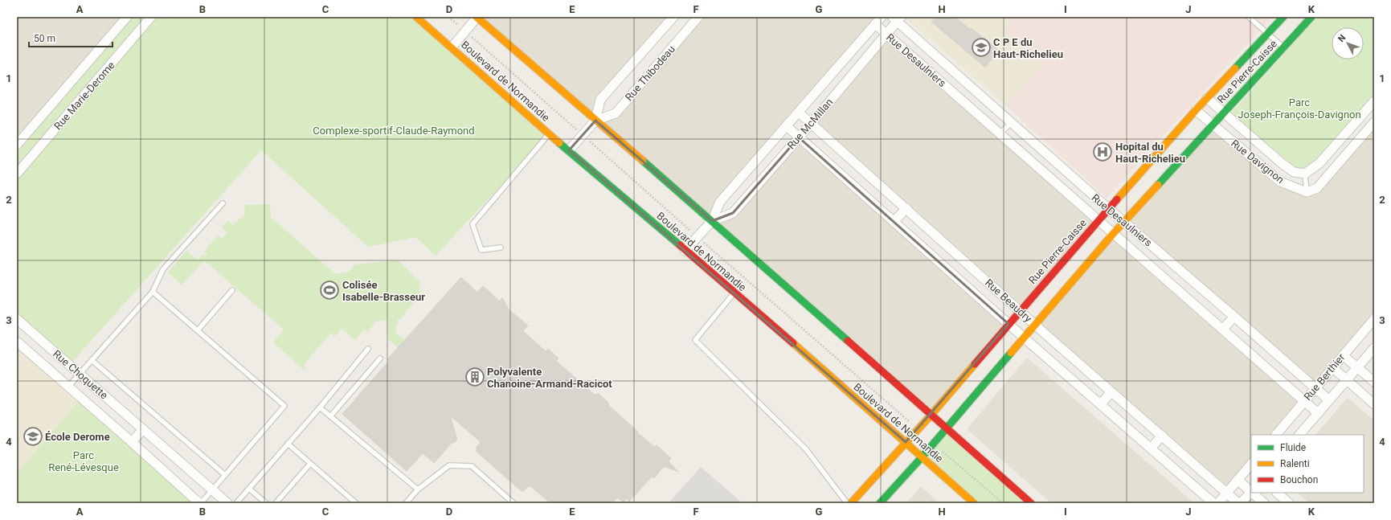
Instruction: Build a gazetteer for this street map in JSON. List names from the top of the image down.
{
  "streets": {
    "street": [
      "Rue Desaulniers",
      "Rue Pierre-Caisse",
      "Rue Thibodeau",
      "Boulevard de Normandie",
      "Rue Marie-Derome",
      "Rue McMillan",
      "Rue Davignon",
      "Rue Beaudry",
      "Rue Choquette",
      "Rue Berthier"
    ]
  },
  "crossings": [
    ["Rue Desaulniers", "Rue Pierre-Caisse"],
    ["Rue Desaulniers", "Rue McMillan"],
    ["Rue Desaulniers", "Rue Berthier"],
    ["Rue Pierre-Caisse", "Boulevard de Normandie"],
    ["Rue Pierre-Caisse", "Rue Davignon"],
    ["Rue Pierre-Caisse", "Rue Beaudry"],
    ["Rue Thibodeau", "Boulevard de Normandie"],
    ["Boulevard de Normandie", "Rue McMillan"],
    ["Rue McMillan", "Rue Beaudry"]
  ],
  "parks": ["Parc Joseph-François-Davignon", "Complexe-sportif-Claude-Raymond", "Parc René-Lévesque"],
  "places": {
    "school or university": ["C P E du Haut-Richelieu", "École Derome"],
    "hospital": ["Hopital du Haut-Richelieu"],
    "sports": ["Colisée Isabelle-Brasseur"],
    "building": ["Polyvalente Chanoine-Armand-Racicot"]
  },
  "legend": ["Fluide", "Ralenti", "Bouchon"],
  "scale_bar": "50 m",
  "north": "top left",
  "grid": {
    "columns": [
      "A",
      "B",
      "C",
      "D",
      "E",
      "F",
      "G",
      "H",
      "I",
      "J",
      "K"
    ],
    "rows": [
      "1",
      "2",
      "3",
      "4"
    ]
  }
}
